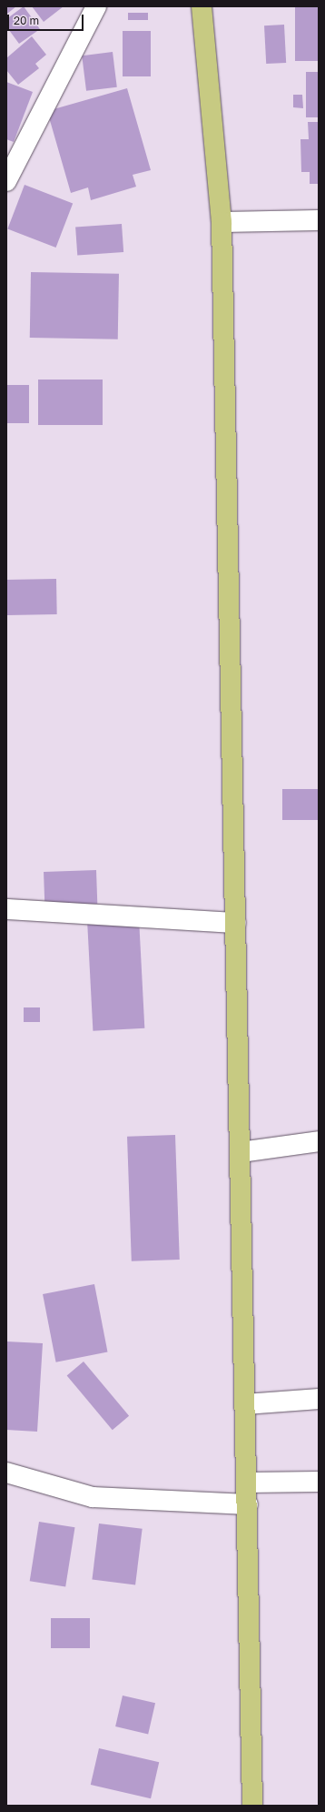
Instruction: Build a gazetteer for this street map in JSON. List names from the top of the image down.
{
  "scale_bar": "20 m"
}
